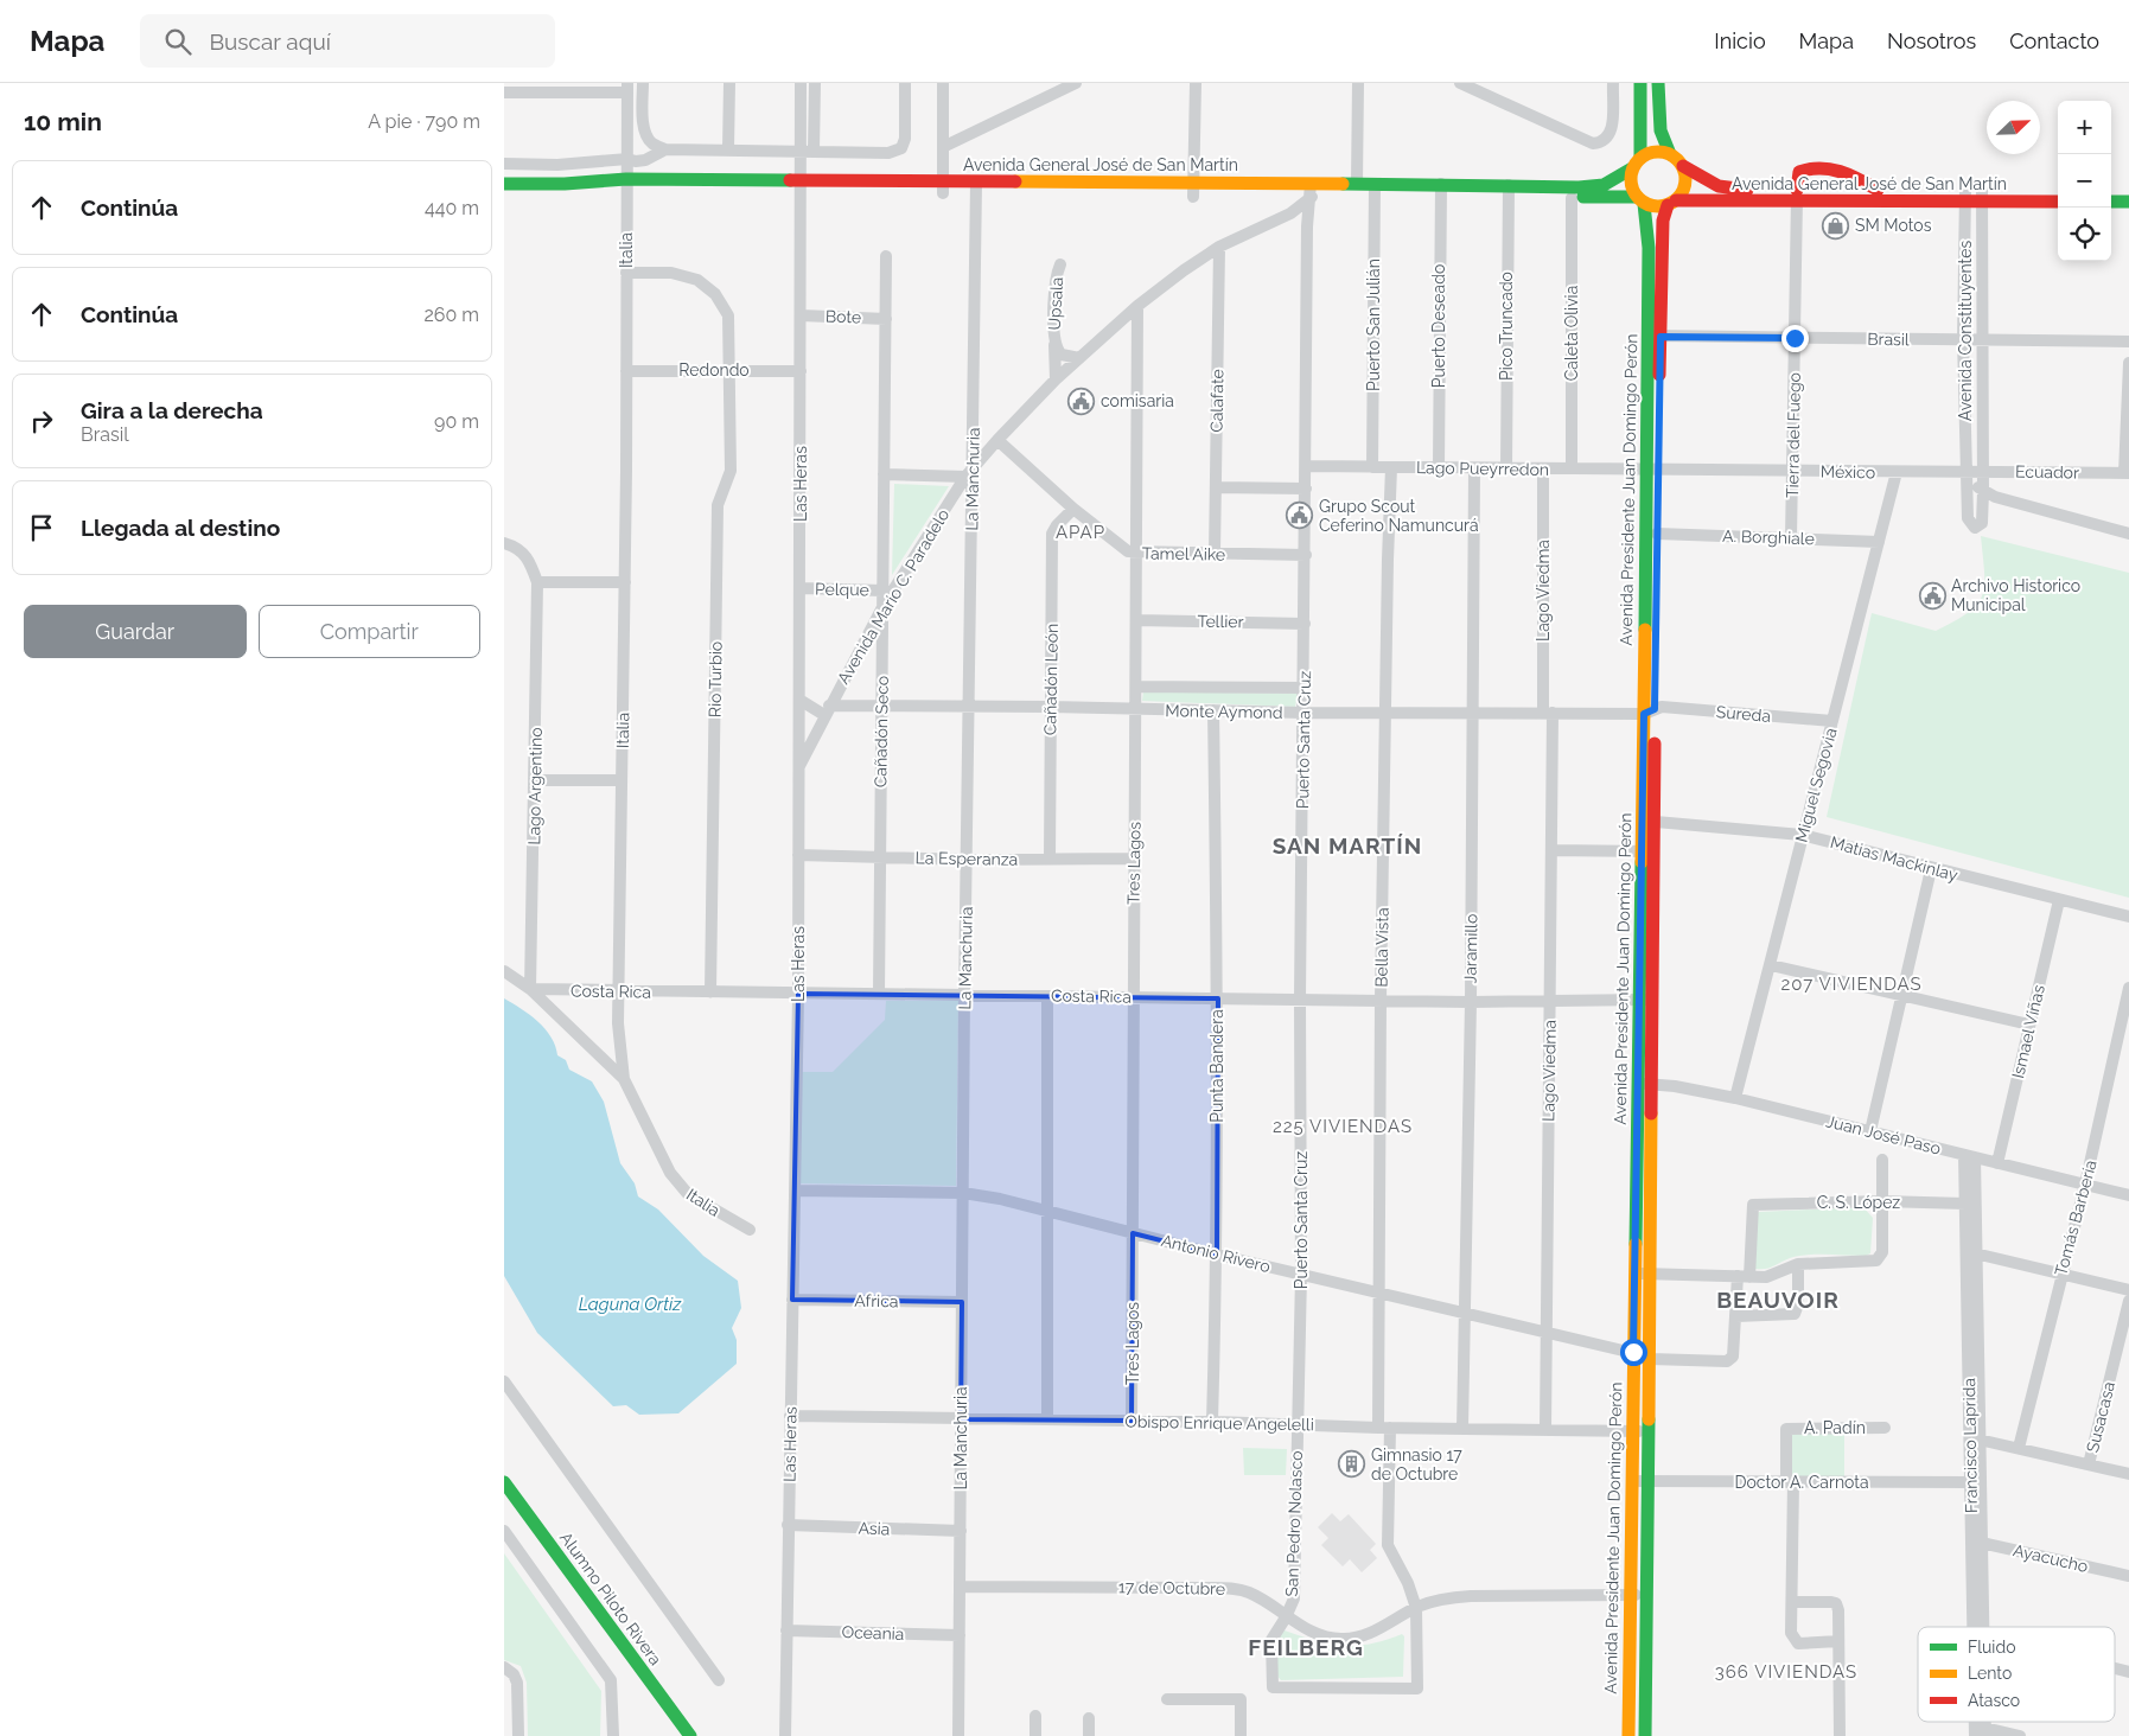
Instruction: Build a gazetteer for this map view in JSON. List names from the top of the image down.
{
  "streets": {
    "main road": ["Avenida General José de San Martín", "Avenida Presidente Juan Domingo Perón", "Alumno Piloto Rivera"],
    "street": [
      "Italia",
      "Upsala",
      "Bote",
      "Puerto San Julián",
      "Puerto Deseado",
      "Pico Truncado",
      "Avenida Constituyentes",
      "Caleta Olivia",
      "Brasil",
      "Redondo",
      "Calafate",
      "Tierra del Fuego",
      "Lago Pueyrredon",
      "México",
      "Ecuador",
      "La Manchuria",
      "Las Heras",
      "A. Borghiale",
      "Tamel Aike",
      "Pelque",
      "Lago Viedma",
      "Avenida Mario C. Paradelo",
      "Tellier",
      "Rio Turbio",
      "Cañadón León",
      "Monte Aymond",
      "Sureda",
      "Cañadón Seco",
      "Puerto Santa Cruz",
      "Miguel Segovia",
      "Lago Argentino",
      "La Esperanza",
      "Matias Mackinlay",
      "Tres Lagos",
      "Bella Vista",
      "Jaramillo",
      "Costa Rica",
      "Ismael Viñas",
      "Punta Bandera",
      "Juan José Paso",
      "C. S. López",
      "Tomás Barbería",
      "Antonio Rivero",
      "Africa",
      "Susacasa",
      "Obispo Enrique Angelelli",
      "A. Padín",
      "Francisco Laprida",
      "Doctor A. Carnota",
      "San Pedro Nolasco",
      "Asia",
      "Ayacucho",
      "17 de Octubre",
      "Oceania"
    ]
  },
  "crossings": [
    ["Avenida General José de San Martín", "Italia"],
    ["Avenida General José de San Martín", "Puerto San Julián"],
    ["Avenida General José de San Martín", "Puerto Deseado"],
    ["Avenida General José de San Martín", "Pico Truncado"],
    ["Avenida General José de San Martín", "Avenida Constituyentes"],
    ["Avenida General José de San Martín", "Caleta Olivia"],
    ["Avenida General José de San Martín", "Tierra del Fuego"],
    ["Avenida General José de San Martín", "La Manchuria"],
    ["Avenida General José de San Martín", "Las Heras"],
    ["Avenida General José de San Martín", "Avenida Presidente Juan Domingo Perón"],
    ["Avenida General José de San Martín", "Avenida Mario C. Paradelo"],
    ["Avenida General José de San Martín", "Puerto Santa Cruz"],
    ["Italia", "Redondo"],
    ["Italia", "Rio Turbio"],
    ["Italia", "Costa Rica"],
    ["Upsala", "Avenida Mario C. Paradelo"],
    ["Bote", "Las Heras"],
    ["Bote", "Cañadón Seco"],
    ["Puerto San Julián", "Lago Pueyrredon"],
    ["Puerto Deseado", "Lago Pueyrredon"],
    ["Pico Truncado", "Lago Pueyrredon"],
    ["Avenida Constituyentes", "Brasil"],
    ["Avenida Constituyentes", "México"],
    ["Avenida Constituyentes", "Ecuador"],
    ["Caleta Olivia", "Lago Pueyrredon"],
    ["Brasil", "Tierra del Fuego"],
    ["Brasil", "Avenida Presidente Juan Domingo Perón"],
    ["Redondo", "Las Heras"],
    ["Redondo", "Rio Turbio"],
    ["Calafate", "Tamel Aike"],
    ["Calafate", "Avenida Mario C. Paradelo"],
    ["Tierra del Fuego", "México"],
    ["Tierra del Fuego", "A. Borghiale"],
    ["Lago Pueyrredon", "México"],
    ["Lago Pueyrredon", "Avenida Presidente Juan Domingo Perón"],
    ["Lago Pueyrredon", "Lago Viedma"],
    ["Lago Pueyrredon", "Puerto Santa Cruz"],
    ["Lago Pueyrredon", "Bella Vista"],
    ["Lago Pueyrredon", "Jaramillo"],
    ["México", "Ecuador"],
    ["México", "Avenida Presidente Juan Domingo Perón"],
    ["México", "Miguel Segovia"],
    ["La Manchuria", "Avenida Mario C. Paradelo"],
    ["La Manchuria", "Monte Aymond"],
    ["La Manchuria", "La Esperanza"],
    ["La Manchuria", "Costa Rica"],
    ["La Manchuria", "Antonio Rivero"],
    ["La Manchuria", "Africa"],
    ["La Manchuria", "Obispo Enrique Angelelli"],
    ["La Manchuria", "Asia"],
    ["La Manchuria", "17 de Octubre"],
    ["La Manchuria", "Oceania"],
    ["Las Heras", "Pelque"],
    ["Las Heras", "Avenida Mario C. Paradelo"],
    ["Las Heras", "La Esperanza"],
    ["Las Heras", "Costa Rica"],
    ["Las Heras", "Antonio Rivero"],
    ["Las Heras", "Africa"],
    ["Las Heras", "Obispo Enrique Angelelli"],
    ["Las Heras", "Asia"],
    ["Las Heras", "Oceania"],
    ["Avenida Presidente Juan Domingo Perón", "A. Borghiale"],
    ["Avenida Presidente Juan Domingo Perón", "Monte Aymond"],
    ["Avenida Presidente Juan Domingo Perón", "Sureda"],
    ["Avenida Presidente Juan Domingo Perón", "Matias Mackinlay"],
    ["Avenida Presidente Juan Domingo Perón", "Costa Rica"],
    ["Avenida Presidente Juan Domingo Perón", "Juan José Paso"],
    ["Avenida Presidente Juan Domingo Perón", "Antonio Rivero"],
    ["Avenida Presidente Juan Domingo Perón", "Obispo Enrique Angelelli"],
    ["Avenida Presidente Juan Domingo Perón", "Doctor A. Carnota"],
    ["Avenida Presidente Juan Domingo Perón", "17 de Octubre"],
    ["A. Borghiale", "Miguel Segovia"],
    ["Tamel Aike", "Avenida Mario C. Paradelo"],
    ["Tamel Aike", "Cañadón León"],
    ["Tamel Aike", "Puerto Santa Cruz"],
    ["Tamel Aike", "Tres Lagos"],
    ["Pelque", "Cañadón Seco"],
    ["Lago Viedma", "Monte Aymond"],
    ["Lago Viedma", "Costa Rica"],
    ["Lago Viedma", "Antonio Rivero"],
    ["Lago Viedma", "Obispo Enrique Angelelli"],
    ["Avenida Mario C. Paradelo", "Monte Aymond"],
    ["Avenida Mario C. Paradelo", "Cañadón Seco"],
    ["Avenida Mario C. Paradelo", "Puerto Santa Cruz"],
    ["Avenida Mario C. Paradelo", "Tres Lagos"],
    ["Tellier", "Puerto Santa Cruz"],
    ["Tellier", "Tres Lagos"],
    ["Rio Turbio", "Costa Rica"],
    ["Cañadón León", "Monte Aymond"],
    ["Cañadón León", "La Esperanza"],
    ["Monte Aymond", "Sureda"],
    ["Monte Aymond", "Cañadón Seco"],
    ["Monte Aymond", "Puerto Santa Cruz"],
    ["Monte Aymond", "Tres Lagos"],
    ["Monte Aymond", "Bella Vista"],
    ["Monte Aymond", "Jaramillo"],
    ["Monte Aymond", "Punta Bandera"],
    ["Sureda", "Miguel Segovia"],
    ["Cañadón Seco", "La Esperanza"],
    ["Cañadón Seco", "Costa Rica"],
    ["Puerto Santa Cruz", "Costa Rica"],
    ["Puerto Santa Cruz", "Antonio Rivero"],
    ["Puerto Santa Cruz", "Obispo Enrique Angelelli"],
    ["Puerto Santa Cruz", "San Pedro Nolasco"],
    ["Miguel Segovia", "Matias Mackinlay"],
    ["Miguel Segovia", "Juan José Paso"],
    ["Lago Argentino", "Costa Rica"],
    ["La Esperanza", "Tres Lagos"],
    ["Matias Mackinlay", "Ismael Viñas"],
    ["Tres Lagos", "Costa Rica"],
    ["Tres Lagos", "Antonio Rivero"],
    ["Tres Lagos", "Obispo Enrique Angelelli"],
    ["Bella Vista", "Costa Rica"],
    ["Bella Vista", "Antonio Rivero"],
    ["Bella Vista", "Obispo Enrique Angelelli"],
    ["Bella Vista", "San Pedro Nolasco"],
    ["Bella Vista", "17 de Octubre"],
    ["Jaramillo", "Costa Rica"],
    ["Jaramillo", "Antonio Rivero"],
    ["Jaramillo", "Obispo Enrique Angelelli"],
    ["Costa Rica", "Punta Bandera"],
    ["Ismael Viñas", "Juan José Paso"],
    ["Punta Bandera", "Antonio Rivero"],
    ["Punta Bandera", "Obispo Enrique Angelelli"],
    ["Juan José Paso", "Tomás Barbería"],
    ["Juan José Paso", "Francisco Laprida"],
    ["C. S. López", "Francisco Laprida"],
    ["Obispo Enrique Angelelli", "San Pedro Nolasco"],
    ["A. Padín", "Doctor A. Carnota"],
    ["Francisco Laprida", "Doctor A. Carnota"],
    ["Francisco Laprida", "Ayacucho"],
    ["San Pedro Nolasco", "17 de Octubre"]
  ],
  "districts": [
    "APAP",
    "SAN MARTÍN",
    "207 VIVIENDAS",
    "225 VIVIENDAS",
    "BEAUVOIR",
    "FEILBERG",
    "366 VIVIENDAS"
  ],
  "water": ["Laguna Ortiz"],
  "places": {
    "shop": ["SM Motos"],
    "public building": ["comisaria", "Grupo Scout Ceferino Namuncurá", "Archivo Historico Municipal"],
    "building": ["Gimnasio 17 de Octubre"]
  },
  "legend": ["Fluido", "Lento", "Atasco"],
  "north": "top right",
  "page": {
    "header": "Mapa",
    "search": "Buscar aquí",
    "nav": [
      "Inicio",
      "Mapa",
      "Nosotros",
      "Contacto"
    ],
    "heading": ["10 min", "A pie · 790 m"],
    "map_buttons": ["+", "−"],
    "list": [
      ["Continúa", "440 m"],
      ["Continúa", "260 m"],
      ["Gira a la derecha", "Brasil", "90 m"],
      "Llegada al destino"
    ],
    "buttons": ["Guardar", "Compartir"]
  }
}
